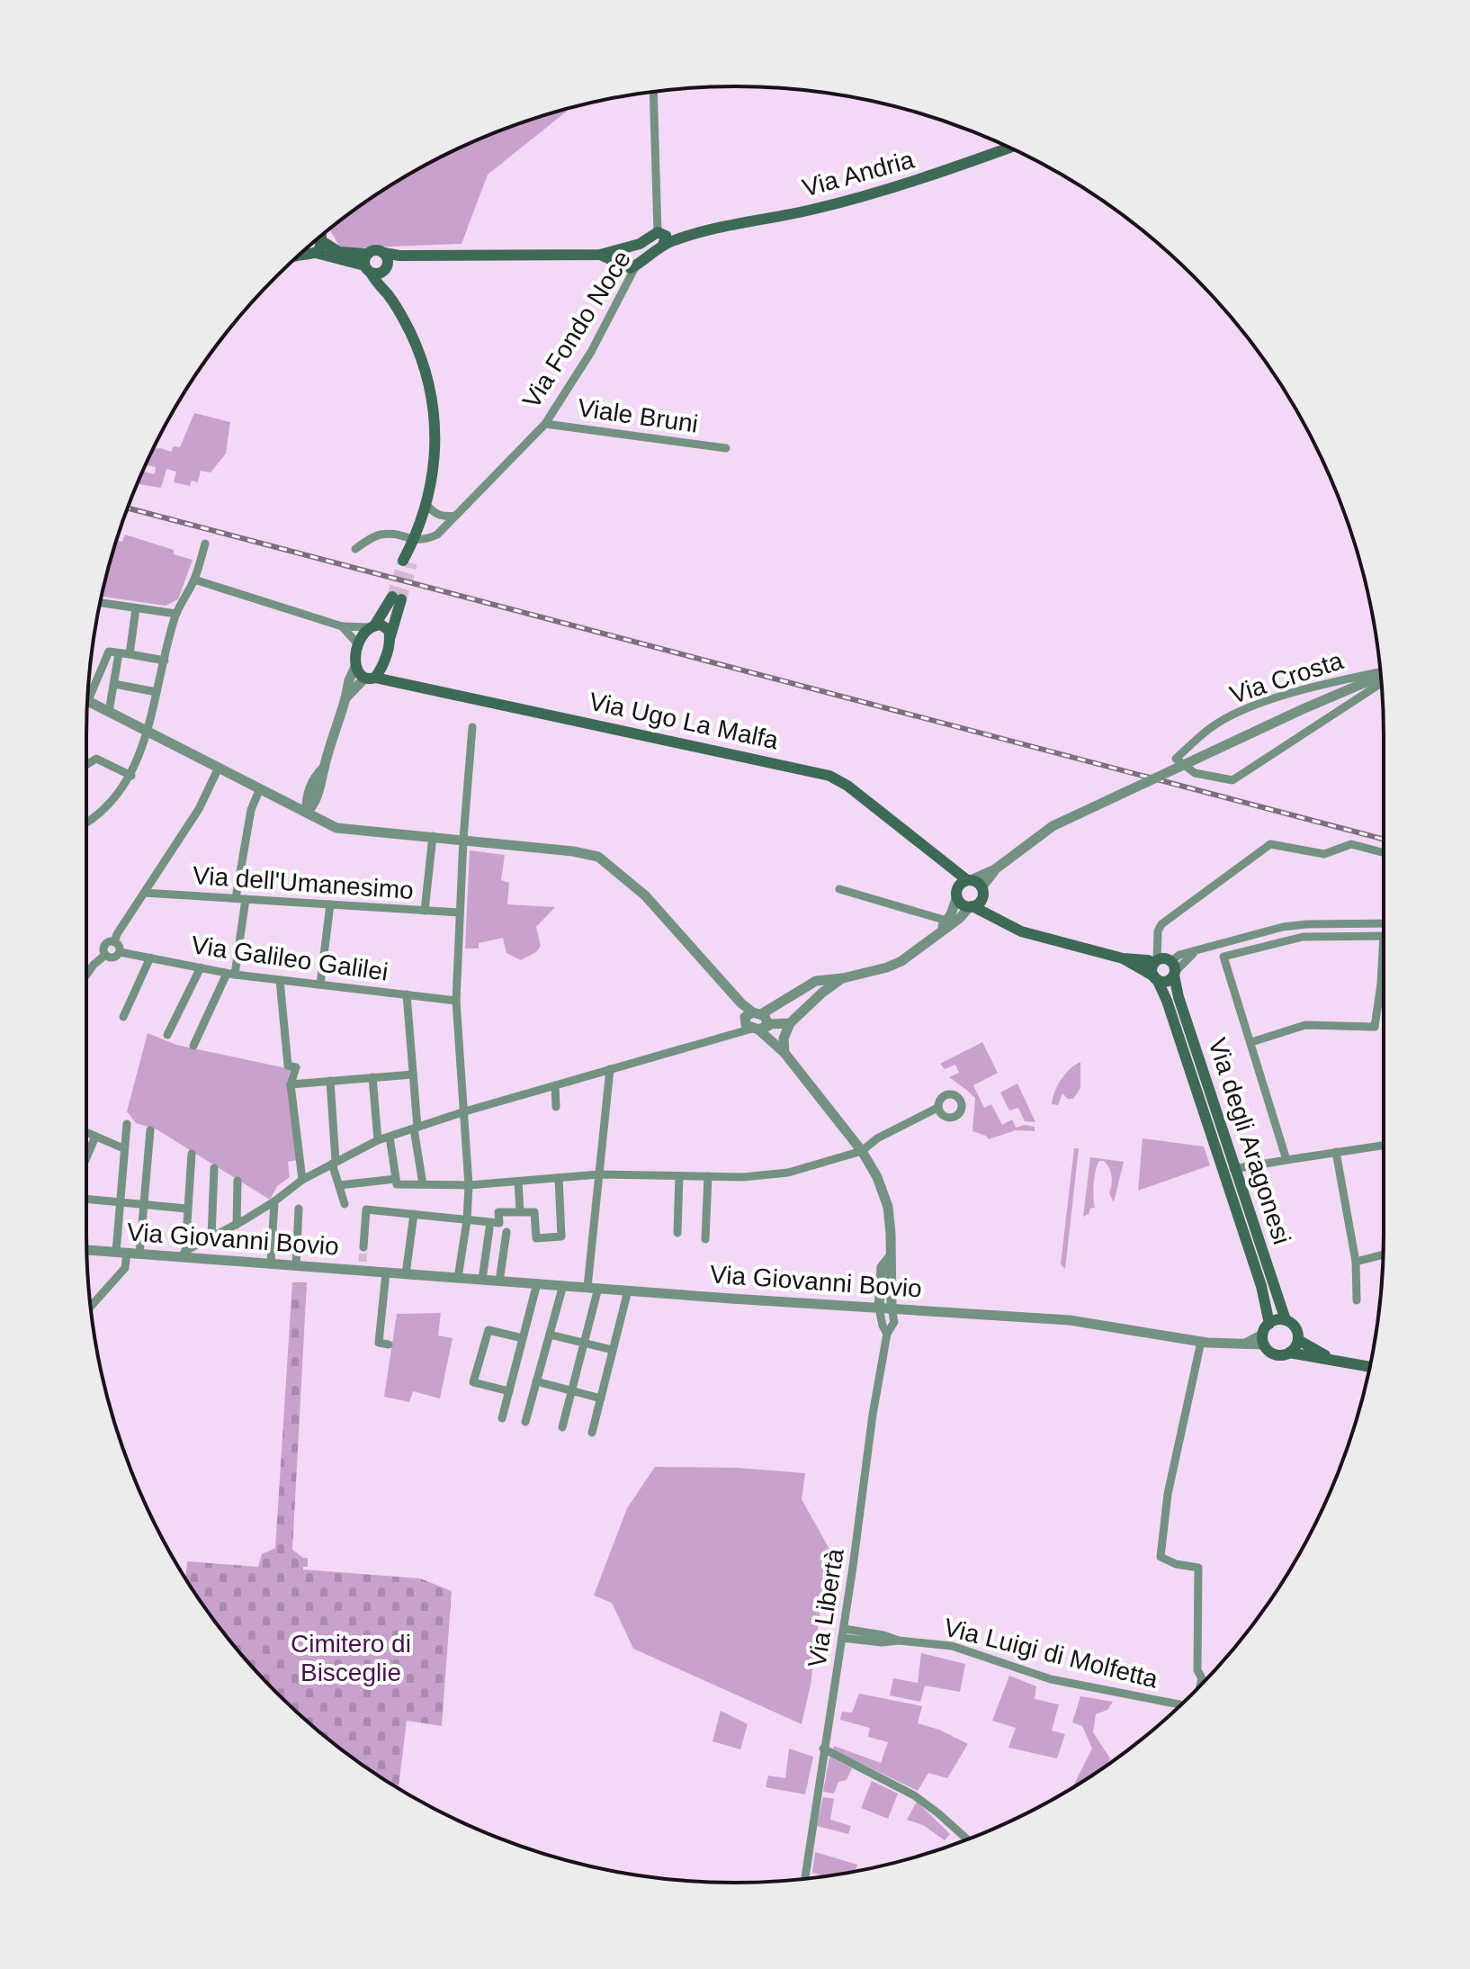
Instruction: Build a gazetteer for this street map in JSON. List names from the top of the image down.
{
  "streets": {
    "main road": [
      "Via Andria",
      "Via Fondo Noce",
      "Via Ugo La Malfa",
      "Via degli Aragonesi",
      "Via Giovanni Bovio"
    ],
    "street": [
      "Viale Bruni",
      "Via Crosta",
      "Via dell'Umanesimo",
      "Via Galileo Galilei",
      "Via Libertà",
      "Via Luigi di Molfetta"
    ]
  },
  "crossings": [
    ["Via Andria", "Via Fondo Noce"],
    ["Via Fondo Noce", "Viale Bruni"],
    ["Via degli Aragonesi", "Via Giovanni Bovio"],
    ["Via Giovanni Bovio", "Via Libertà"],
    ["Via Libertà", "Via Luigi di Molfetta"]
  ],
  "parks": ["Cimitero di Bisceglie"]
}
